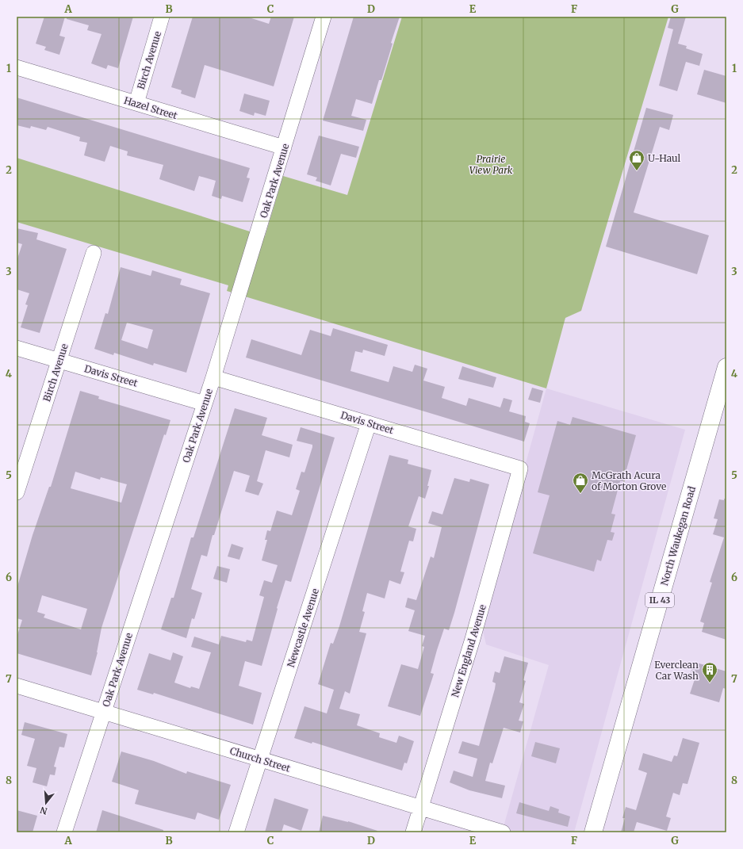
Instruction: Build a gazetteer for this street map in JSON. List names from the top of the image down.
{
  "streets": {
    "main road": ["North Waukegan Road", "IL 43"],
    "street": [
      "Birch Avenue",
      "Hazel Street",
      "Oak Park Avenue",
      "Davis Street",
      "Newcastle Avenue",
      "New England Avenue",
      "Church Street"
    ]
  },
  "crossings": [
    ["Birch Avenue", "Hazel Street"],
    ["Birch Avenue", "Davis Street"],
    ["Hazel Street", "Oak Park Avenue"],
    ["Oak Park Avenue", "Davis Street"],
    ["Oak Park Avenue", "Church Street"],
    ["Davis Street", "Newcastle Avenue"],
    ["Davis Street", "New England Avenue"],
    ["Newcastle Avenue", "Church Street"],
    ["New England Avenue", "Church Street"]
  ],
  "parks": ["Prairie View Park"],
  "places": {
    "shop": ["U-Haul", "McGrath Acura of Morton Grove"],
    "building": ["Everclean Car Wash"]
  },
  "north": "bottom",
  "grid": {
    "columns": [
      "A",
      "B",
      "C",
      "D",
      "E",
      "F",
      "G"
    ],
    "rows": [
      "1",
      "2",
      "3",
      "4",
      "5",
      "6",
      "7",
      "8"
    ]
  }
}
